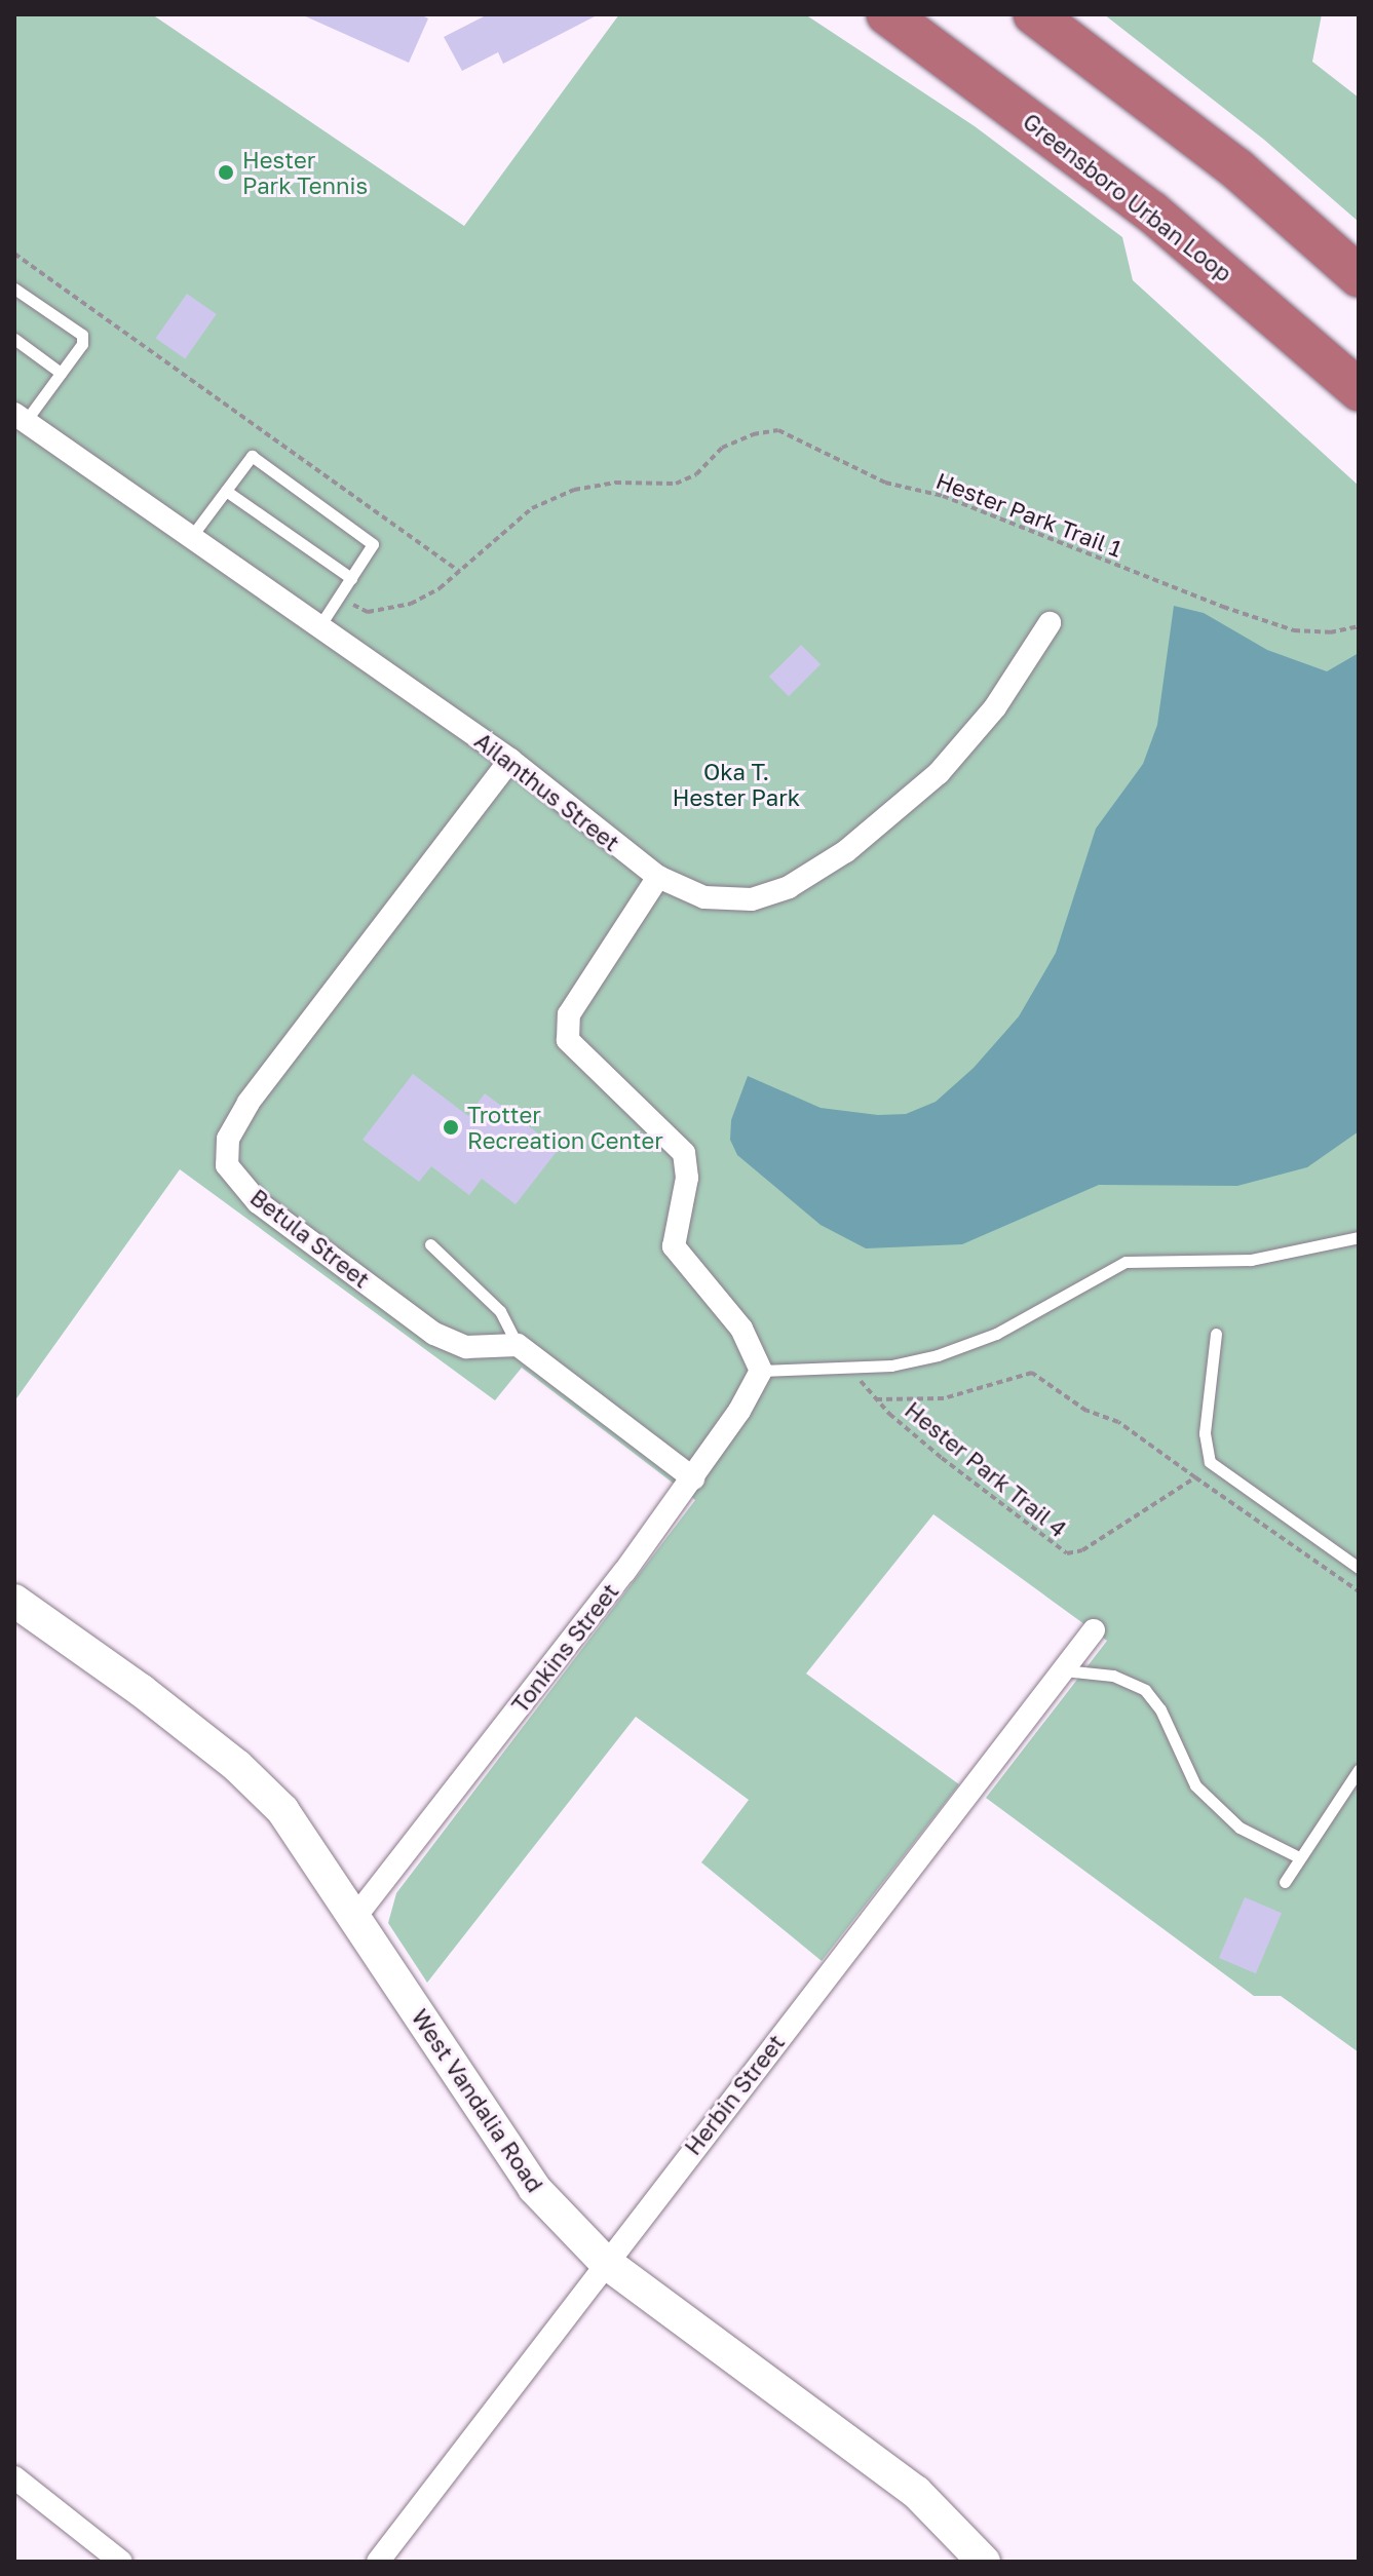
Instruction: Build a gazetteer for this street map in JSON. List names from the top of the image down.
{
  "streets": {
    "highway": ["Greensboro Urban Loop"],
    "street": [
      "Ailanthus Street",
      "Betula Street",
      "Tonkins Street",
      "Herbin Street",
      "West Vandalia Road"
    ],
    "path": ["Hester Park Trail 1", "Hester Park Trail 4"]
  },
  "crossings": [
    ["Ailanthus Street", "Betula Street"],
    ["Tonkins Street", "West Vandalia Road"],
    ["Herbin Street", "West Vandalia Road"]
  ],
  "parks": ["Oka T. Hester Park"],
  "places": ["Hester Park Tennis", "Trotter Recreation Center"]
}
